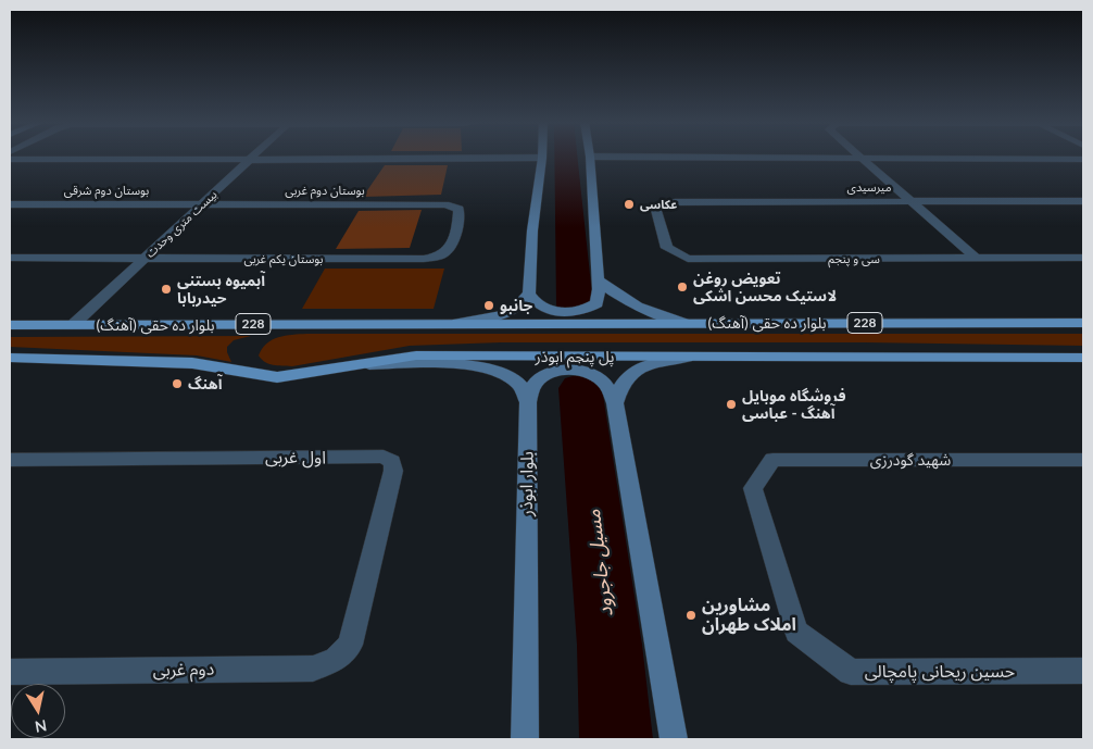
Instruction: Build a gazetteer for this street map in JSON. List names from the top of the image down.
{
  "streets": {
    "main road": [
      "بلوار ده حقی (آهنگ)",
      "228",
      "پل پنجم ابوذر",
      "بلوار ابوذر"
    ],
    "street": [
      "میرسیدی",
      "بوستان دوم شرقی",
      "بوستان دوم غربی",
      "بیست متری وحدت",
      "بوستان یکم غربی",
      "سی و پنجم",
      "اول غربی",
      "شهید گودرزی",
      "دوم غربی",
      "حسین ریحانی پامچالی"
    ]
  },
  "crossings": [
    ["میرسیدی", "سی و پنجم"],
    ["بوستان دوم شرقی", "بوستان دوم غربی"],
    ["بوستان دوم شرقی", "بیست متری وحدت"],
    ["بوستان دوم غربی", "بیست متری وحدت"],
    ["بوستان دوم غربی", "بوستان یکم غربی"],
    ["بیست متری وحدت", "بوستان یکم غربی"],
    ["بیست متری وحدت", "بلوار ده حقی (آهنگ)"],
    ["اول غربی", "دوم غربی"],
    ["شهید گودرزی", "حسین ریحانی پامچالی"]
  ],
  "water": ["مسیل جاجرود"],
  "places": [
    "عکاسى",
    "تعویض روغن لاستیک محسن اشکی",
    "آبمیوه بستنی حیدربابا",
    "جانبو",
    "آهنگ",
    "فروشگاه موبایل آهنگ - عباسی",
    "مشاورین املاک طهران"
  ],
  "north": "bottom"
}
